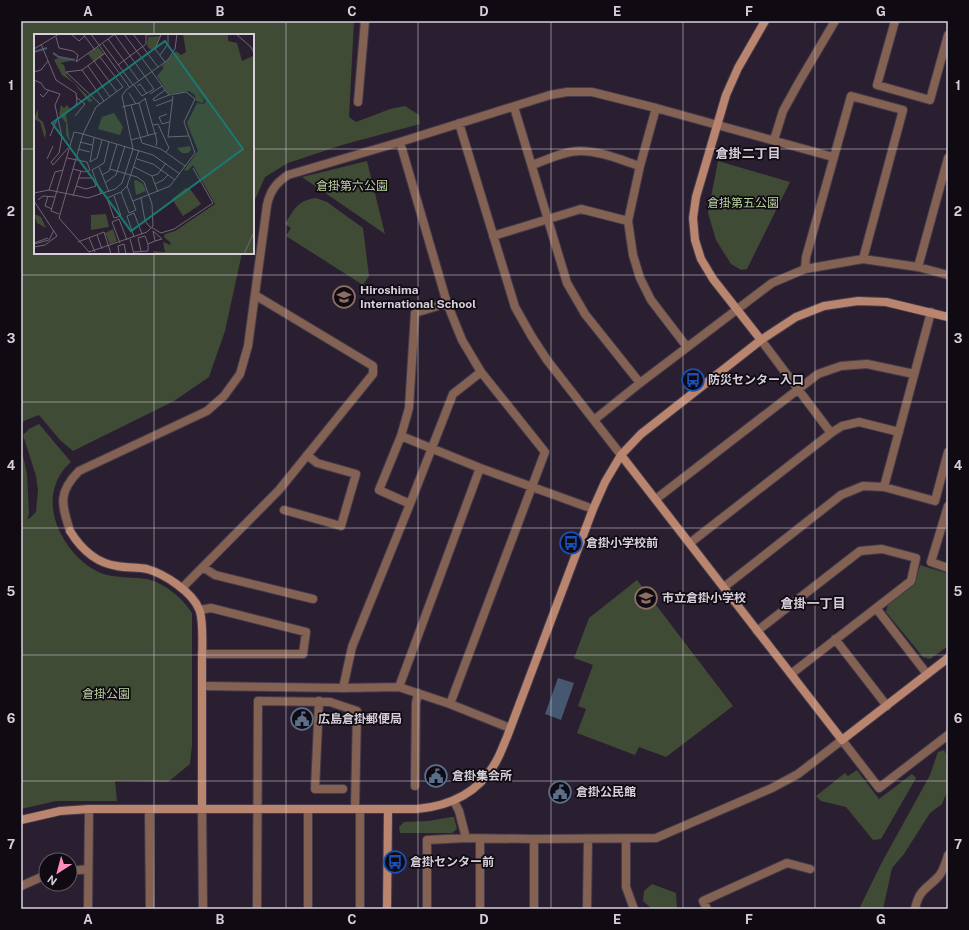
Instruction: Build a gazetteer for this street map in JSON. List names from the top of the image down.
{
  "districts": ["倉掛二丁目", "倉掛一丁目"],
  "parks": ["倉掛第六公園", "倉掛第五公園", "倉掛公園"],
  "places": {
    "school or university": ["Hiroshima International School", "市立倉掛小学校"],
    "bus stop": ["防災センター入口", "倉掛小学校前", "倉掛センター前"],
    "public building": ["広島倉掛郵便局", "倉掛集会所", "倉掛公民館"]
  },
  "north": "bottom left",
  "grid": {
    "columns": [
      "A",
      "B",
      "C",
      "D",
      "E",
      "F",
      "G"
    ],
    "rows": [
      "1",
      "2",
      "3",
      "4",
      "5",
      "6",
      "7"
    ]
  }
}
